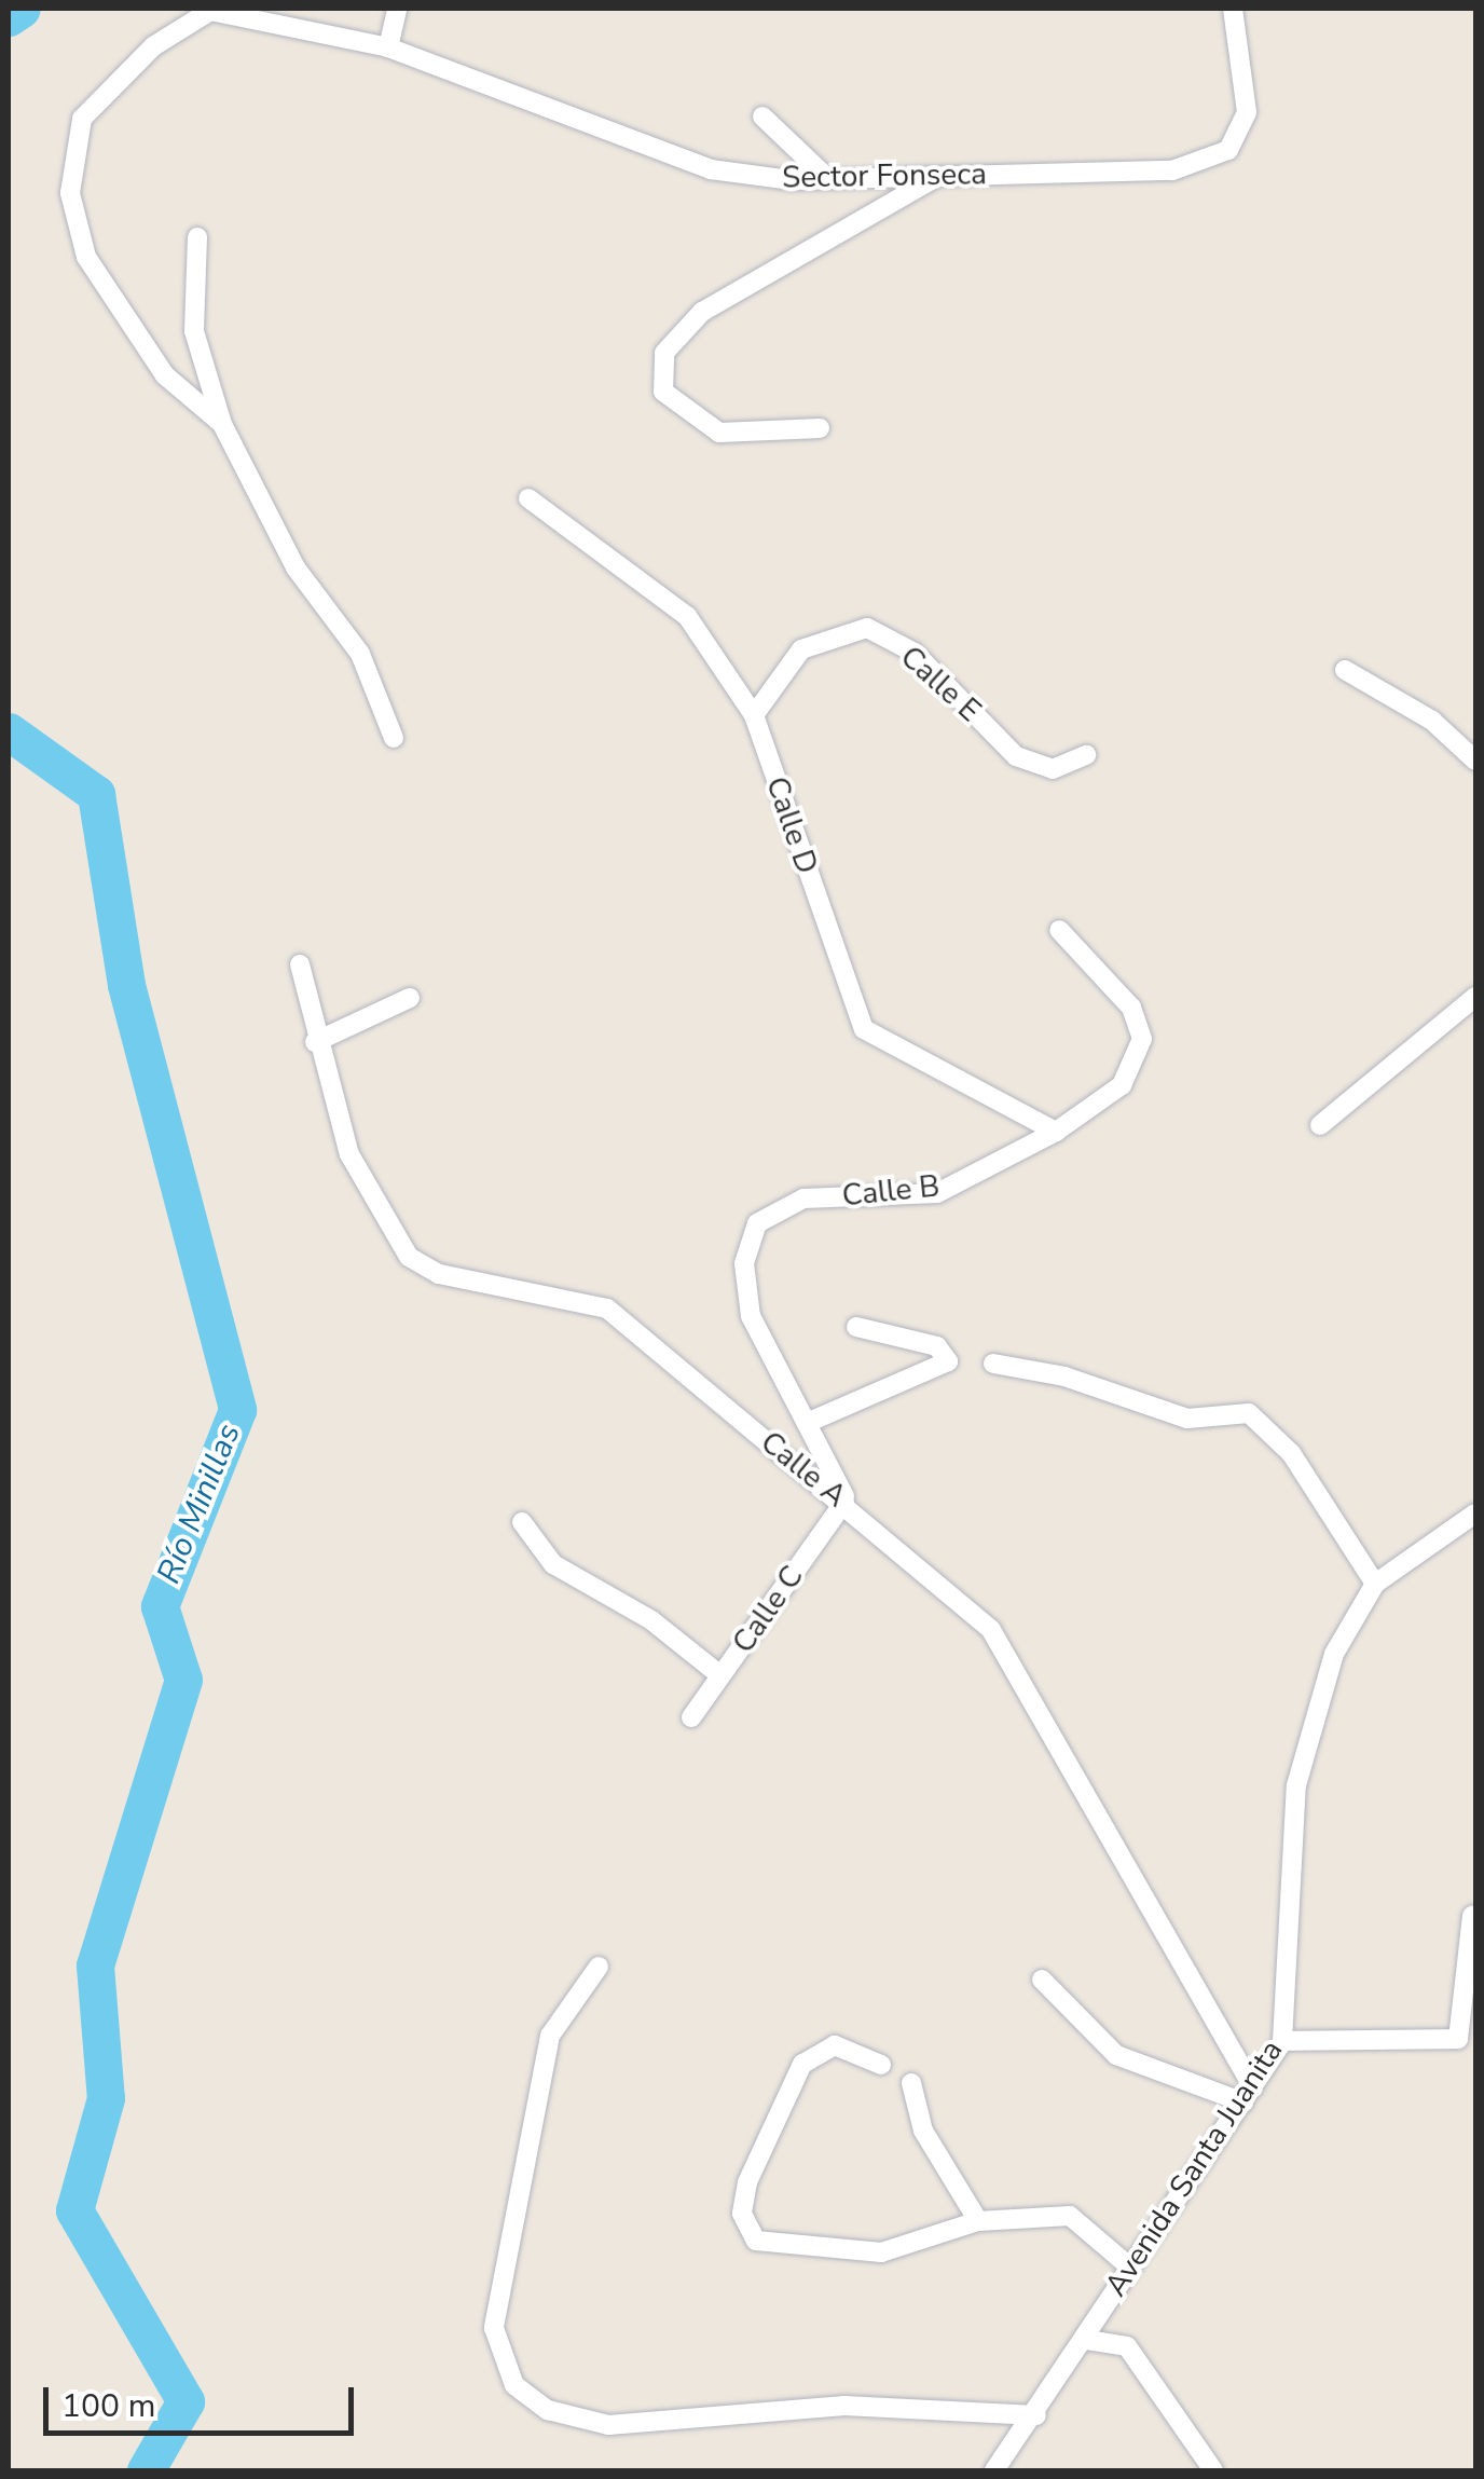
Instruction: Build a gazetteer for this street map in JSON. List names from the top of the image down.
{
  "streets": {
    "street": [
      "Sector Fonseca",
      "Calle E",
      "Calle D",
      "Calle B",
      "Calle A",
      "Calle C",
      "Avenida Santa Juanita"
    ]
  },
  "crossings": [
    ["Calle E", "Calle D"],
    ["Calle D", "Calle B"],
    ["Calle B", "Calle A"],
    ["Calle B", "Calle C"],
    ["Calle A", "Calle C"],
    ["Calle A", "Avenida Santa Juanita"]
  ],
  "water": ["Río Minillas"],
  "scale_bar": "100 m"
}
